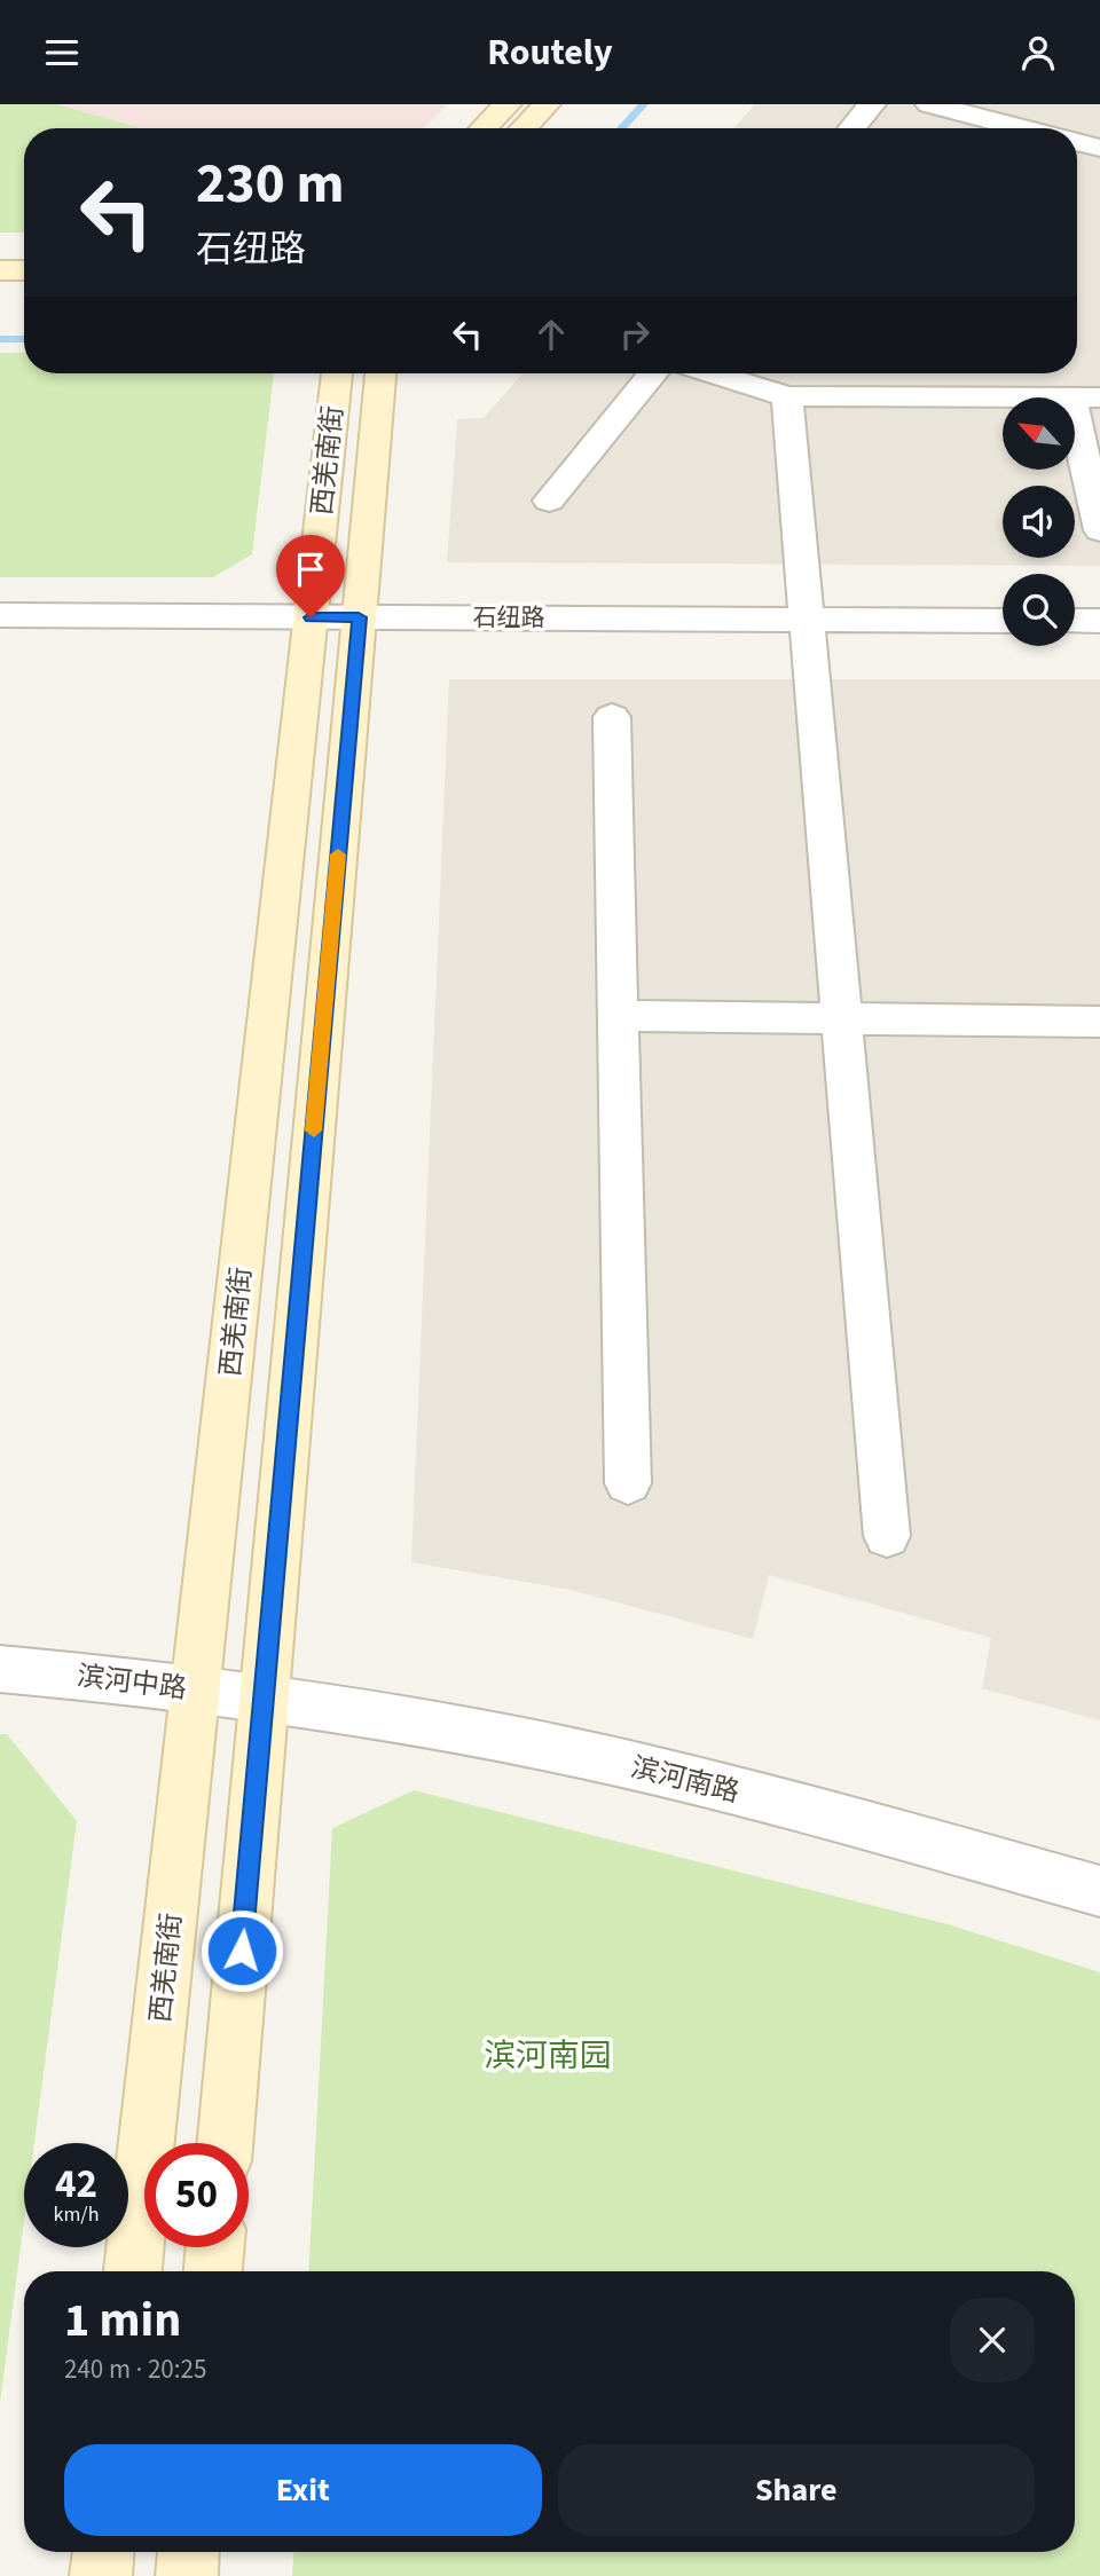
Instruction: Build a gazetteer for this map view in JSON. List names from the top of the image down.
{
  "streets": {
    "main road": ["西羌南街"],
    "street": ["石纽路", "滨河中路", "滨河南路"]
  },
  "crossings": [
    ["西羌南街", "石纽路"],
    ["西羌南街", "滨河中路"],
    ["西羌南街", "滨河南路"],
    ["滨河中路", "滨河南路"]
  ],
  "parks": ["滨河南园"],
  "north": "top left",
  "page": {
    "header": "Routely",
    "turn": ["230 m", "石纽路"],
    "speed": "42 km/h",
    "limit": "50",
    "heading": ["1 min", "240 m · 20:25"],
    "buttons": ["Exit", "Share"]
  }
}
